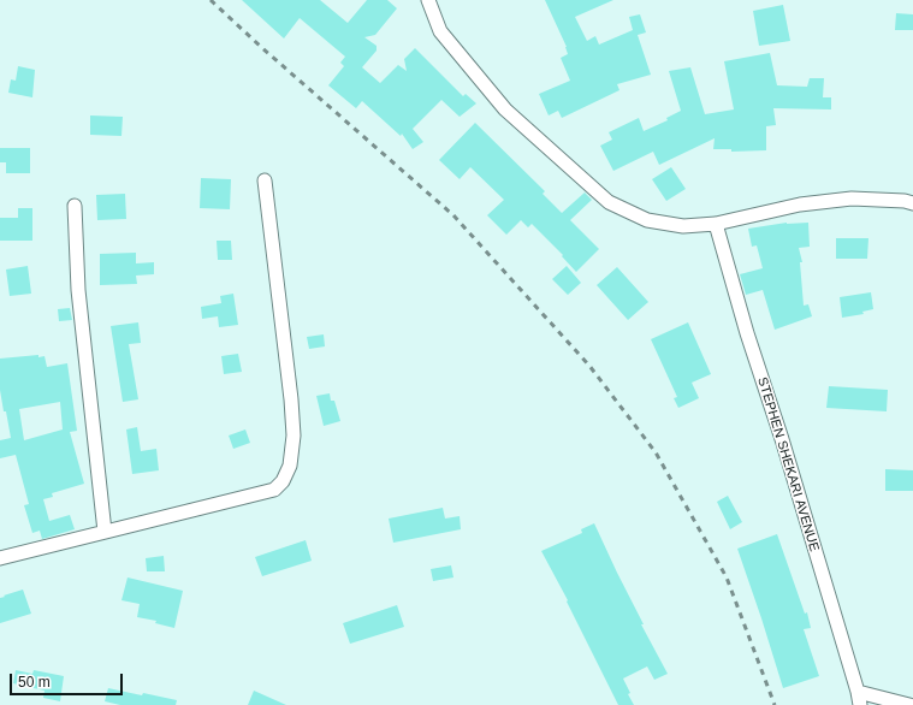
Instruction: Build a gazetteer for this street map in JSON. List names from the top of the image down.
{
  "streets": {
    "street": ["STEPHEN SHEKARI AVENUE"]
  },
  "scale_bar": "50 m"
}
